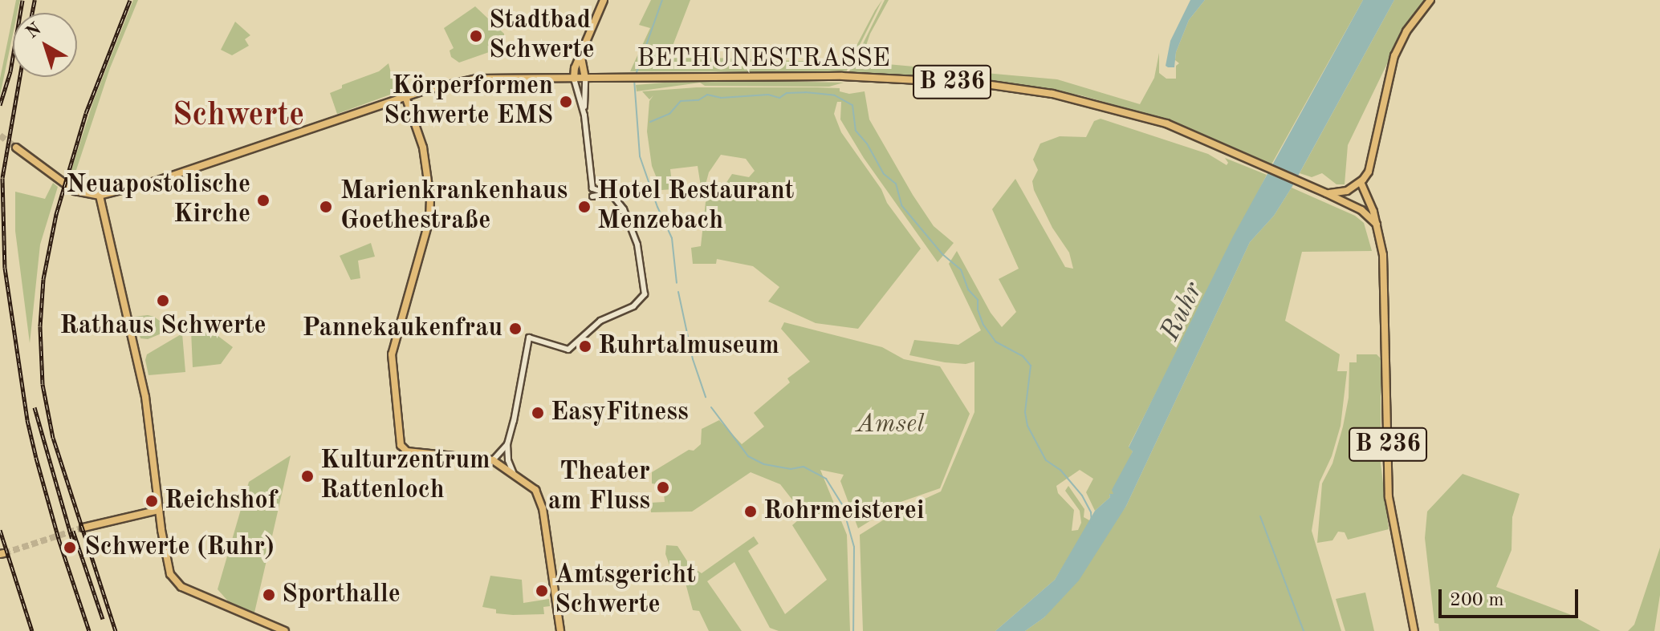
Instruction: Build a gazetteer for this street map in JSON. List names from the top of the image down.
{
  "streets": {
    "main road": ["BETHUNESTRASSE", "B 236"]
  },
  "crossings": [
    ["BETHUNESTRASSE", "B 236"]
  ],
  "districts": ["Schwerte"],
  "water": ["Ruhr"],
  "parks": ["Amsel"],
  "places": [
    "Stadtbad Schwerte",
    "Körperformen Schwerte EMS",
    "Neuapostolische Kirche",
    "Marienkrankenhaus Goethestraße",
    "Hotel Restaurant Menzebach",
    "Rathaus Schwerte",
    "Pannekaukenfrau",
    "Ruhrtalmuseum",
    "EasyFitness",
    "Kulturzentrum Rattenloch",
    "Theater am Fluss",
    "Reichshof",
    "Rohrmeisterei",
    "Schwerte (Ruhr)",
    "Amtsgericht Schwerte",
    "Sporthalle"
  ],
  "scale_bar": "200 m",
  "north": "top left"
}
